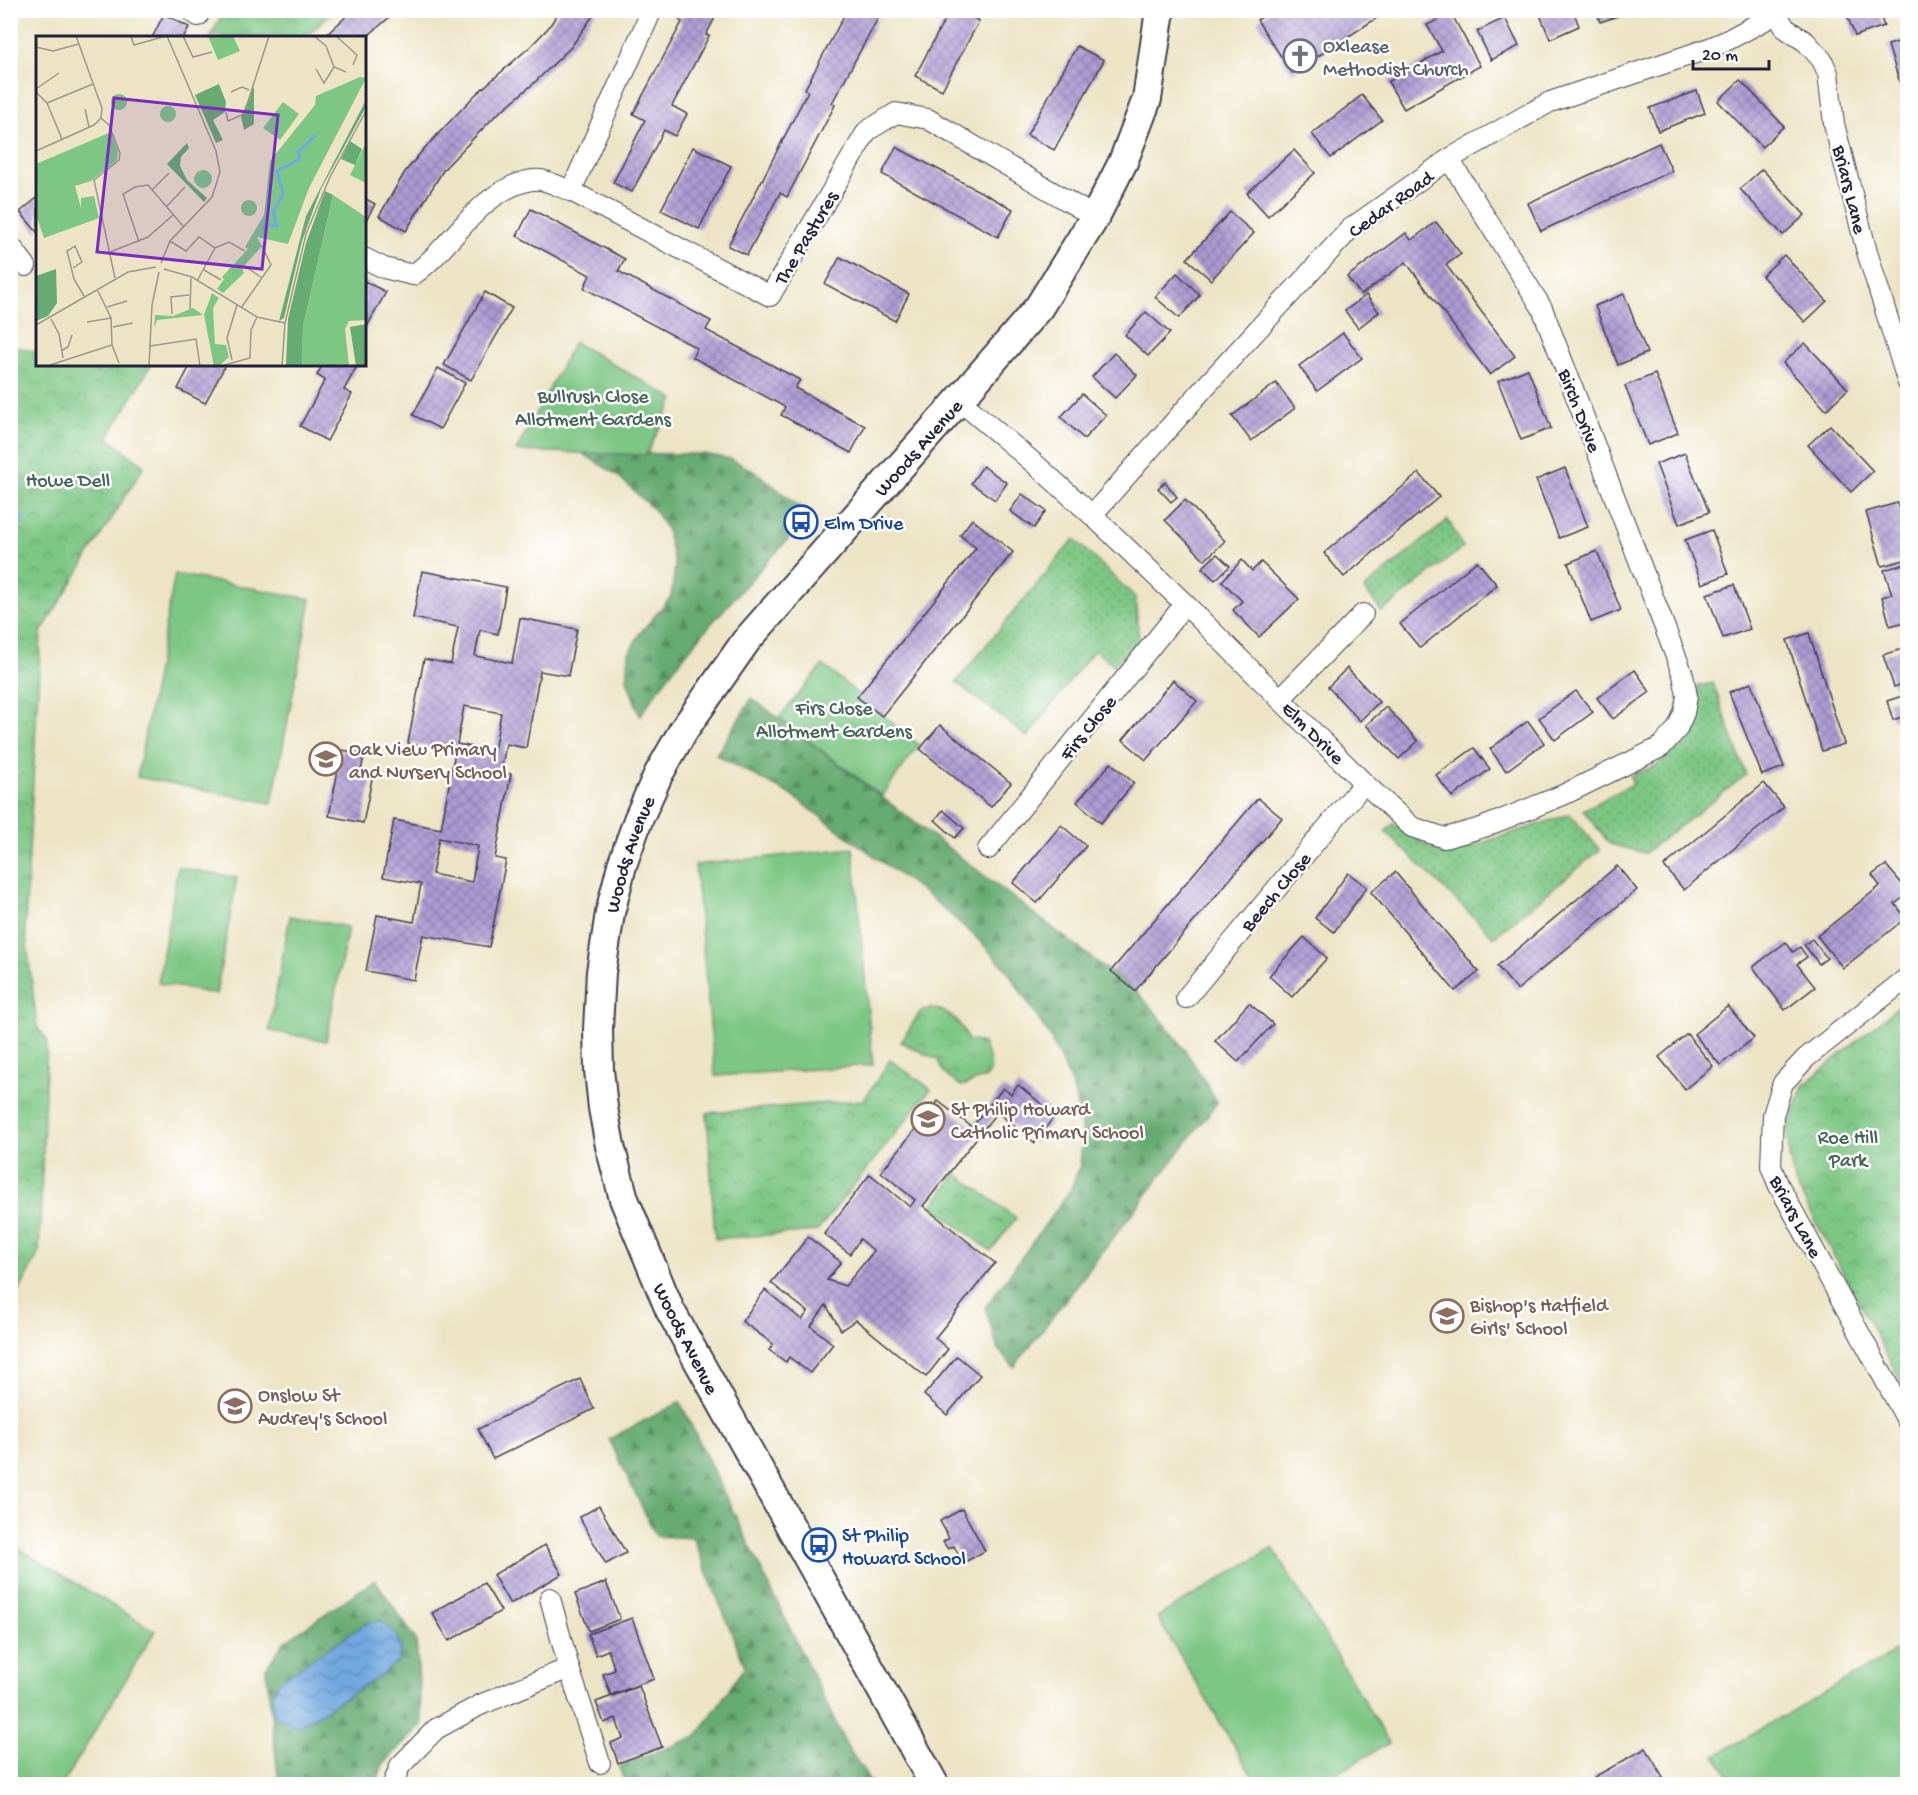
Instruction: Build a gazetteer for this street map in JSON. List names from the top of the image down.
{
  "streets": {
    "street": [
      "Briars Lane",
      "Cedar Road",
      "The Pastures",
      "Birch Drive",
      "Woods Avenue",
      "Firs Close",
      "Elm Drive",
      "Beech Close"
    ]
  },
  "crossings": [
    ["Briars Lane", "Cedar Road"],
    ["Cedar Road", "Birch Drive"],
    ["Cedar Road", "Elm Drive"],
    ["The Pastures", "Woods Avenue"],
    ["Birch Drive", "Elm Drive"],
    ["Woods Avenue", "Elm Drive"],
    ["Firs Close", "Elm Drive"],
    ["Elm Drive", "Beech Close"]
  ],
  "parks": [
    "Bullrush Close Allotment Gardens",
    "Howe Dell",
    "Firs Close Allotment Gardens",
    "Roe Hill Park"
  ],
  "places": {
    "church": ["Oxlease Methodist Church"],
    "bus stop": ["Elm Drive", "St Philip Howard School"],
    "school or university": [
      "Oak View Primary and Nursery School",
      "St Philip Howard Catholic Primary School",
      "Bishop's Hatfield Girls' School",
      "Onslow St Audrey's School"
    ]
  },
  "scale_bar": "20 m"
}
